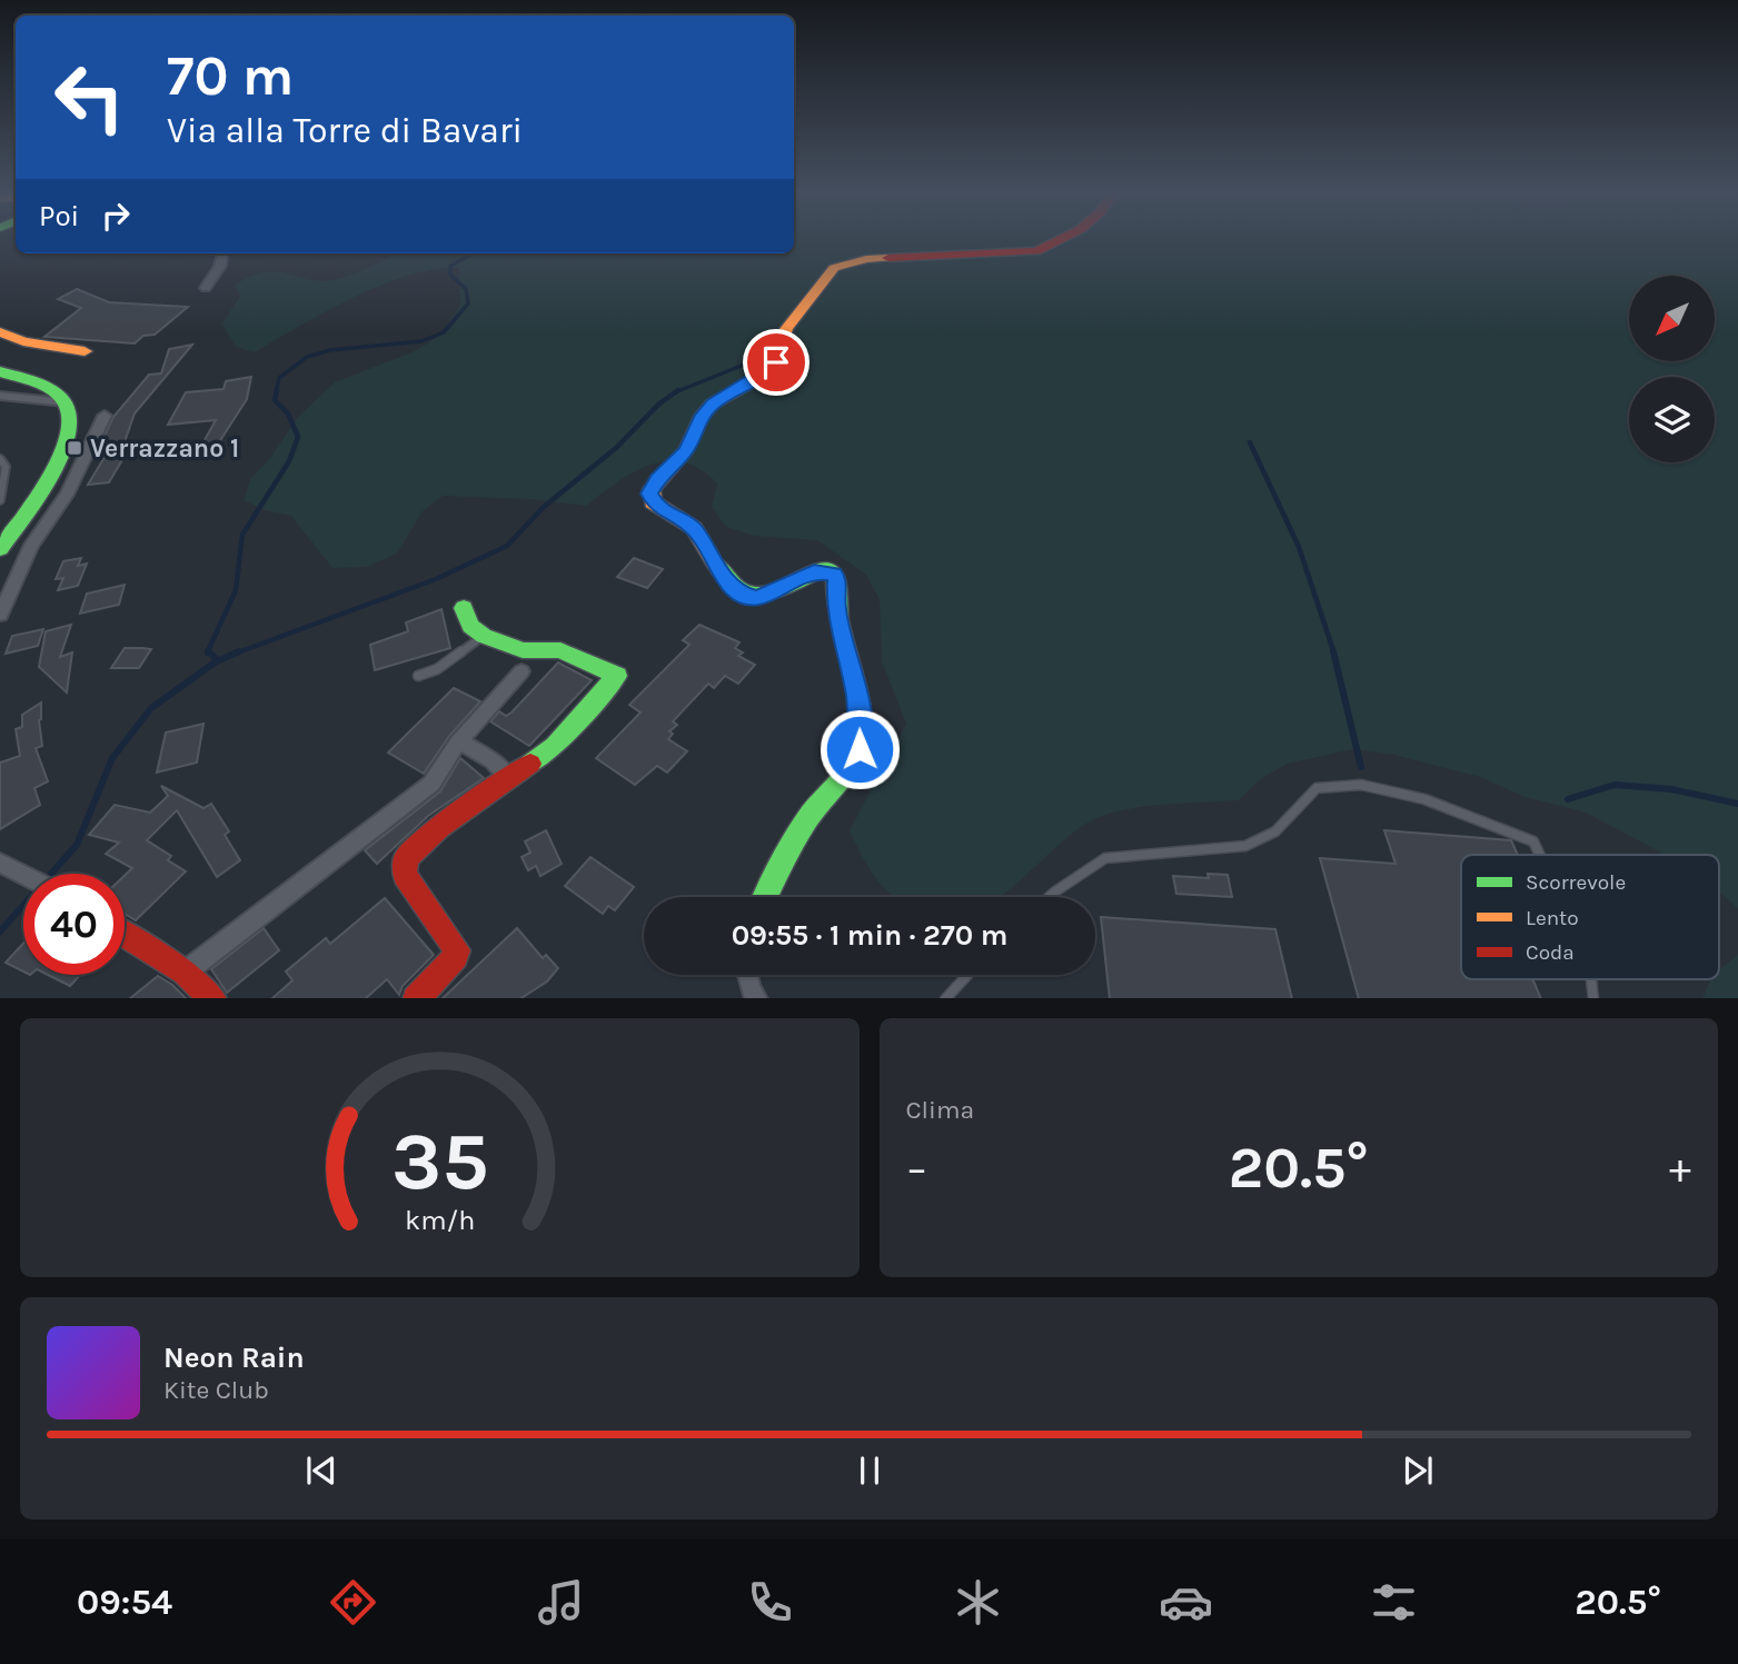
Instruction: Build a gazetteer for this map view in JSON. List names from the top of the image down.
{
  "places": {
    "transit": ["Verrazzano 1"]
  },
  "legend": ["Scorrevole", "Lento", "Coda"],
  "north": "bottom left",
  "page": {
    "turn": ["70 m", "Via alla Torre di Bavari"],
    "then": "Poi",
    "limit": "40",
    "trip": "09:55 · 1 min · 270 m",
    "tile": "Clima",
    "heat": ["−", "20.5°", "+"],
    "song": ["Neon Rain", "Kite Club"],
    "tabs": ["09:54", "20.5°"],
    "gauge": ["35", "km/h"]
  }
}
